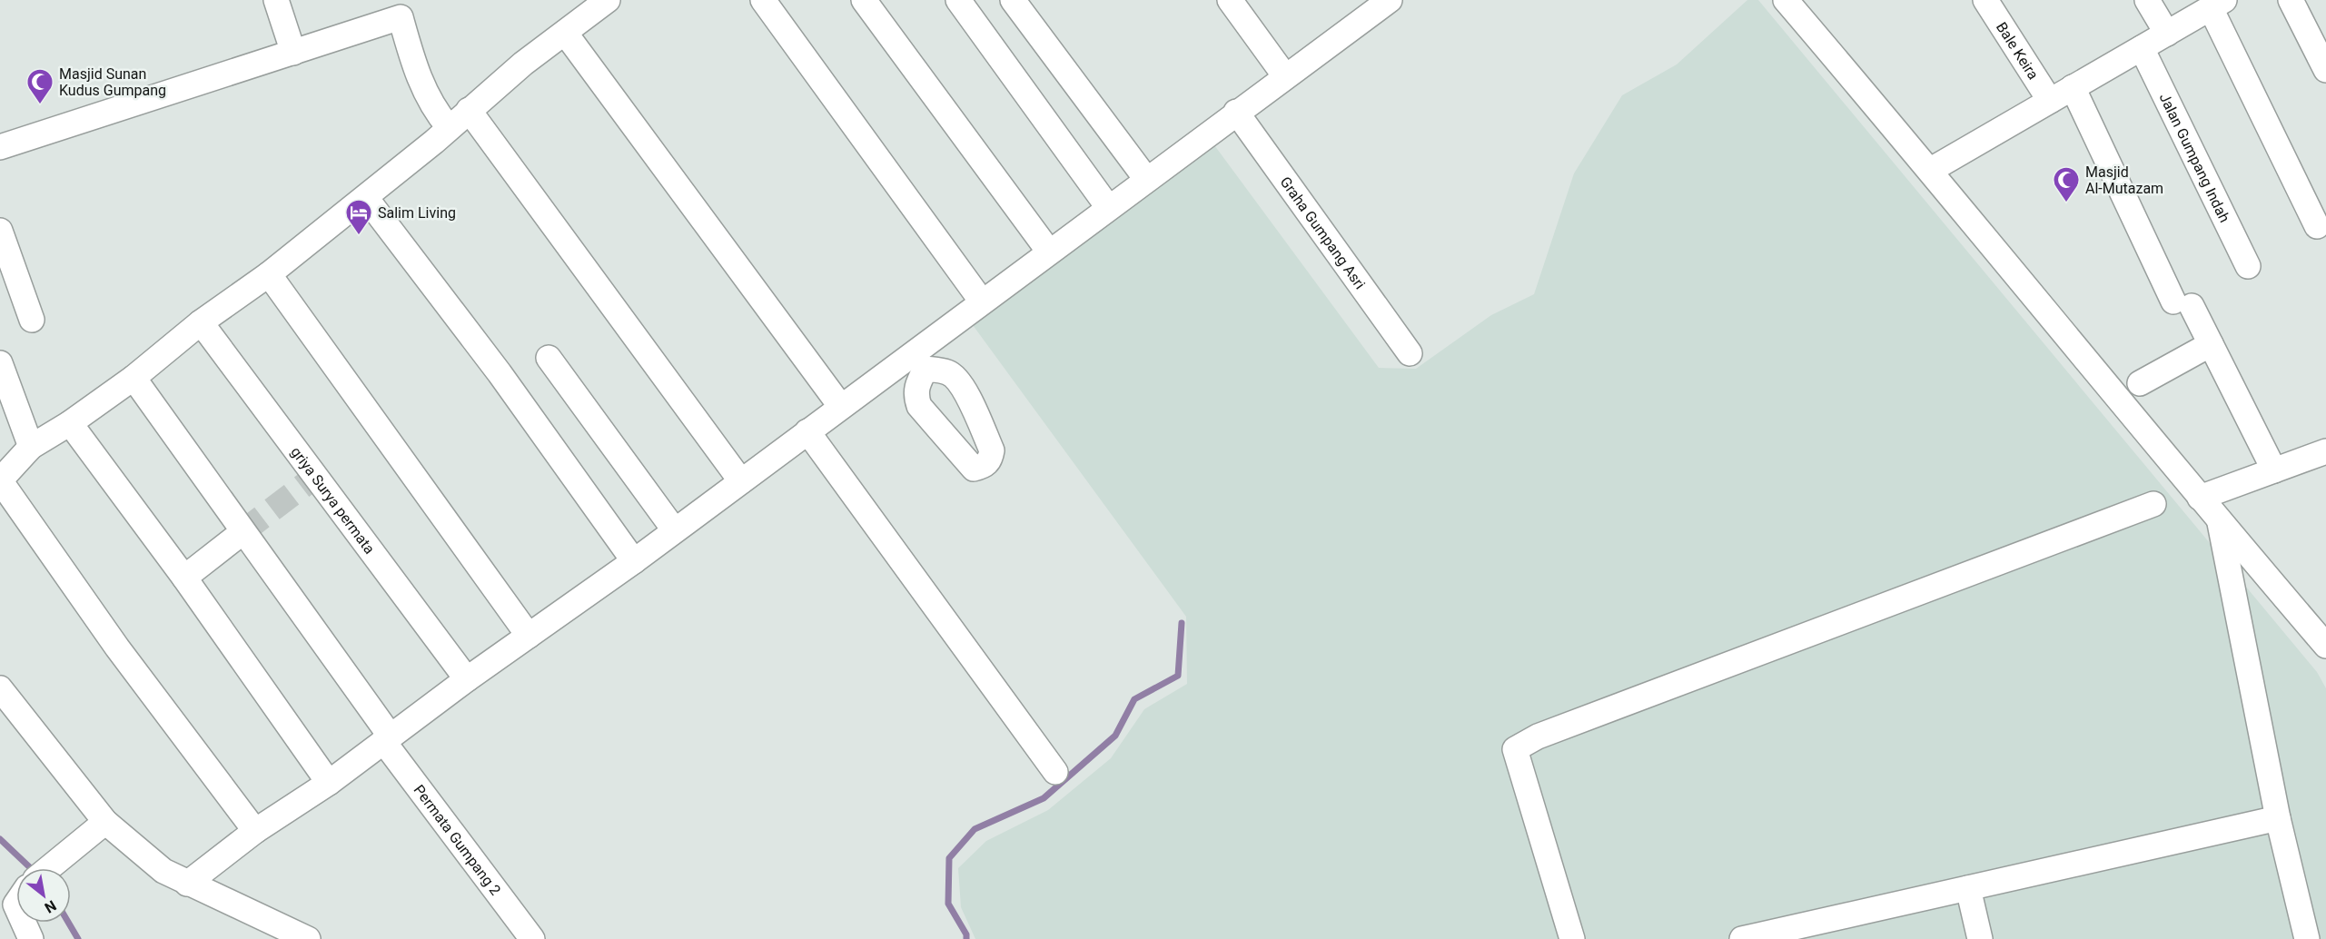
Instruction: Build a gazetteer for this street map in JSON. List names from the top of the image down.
{
  "streets": {
    "street": [
      "Bale Keira",
      "Jalan Gumpang Indah",
      "Graha Gumpang Asri",
      "griya Surya permata",
      "Permata Gumpang 2"
    ]
  },
  "places": {
    "mosque": ["Masjid Sunan Kudus Gumpang", "Masjid Al-Mutazam"],
    "hotel": ["Salim Living"]
  },
  "north": "bottom right"
}
